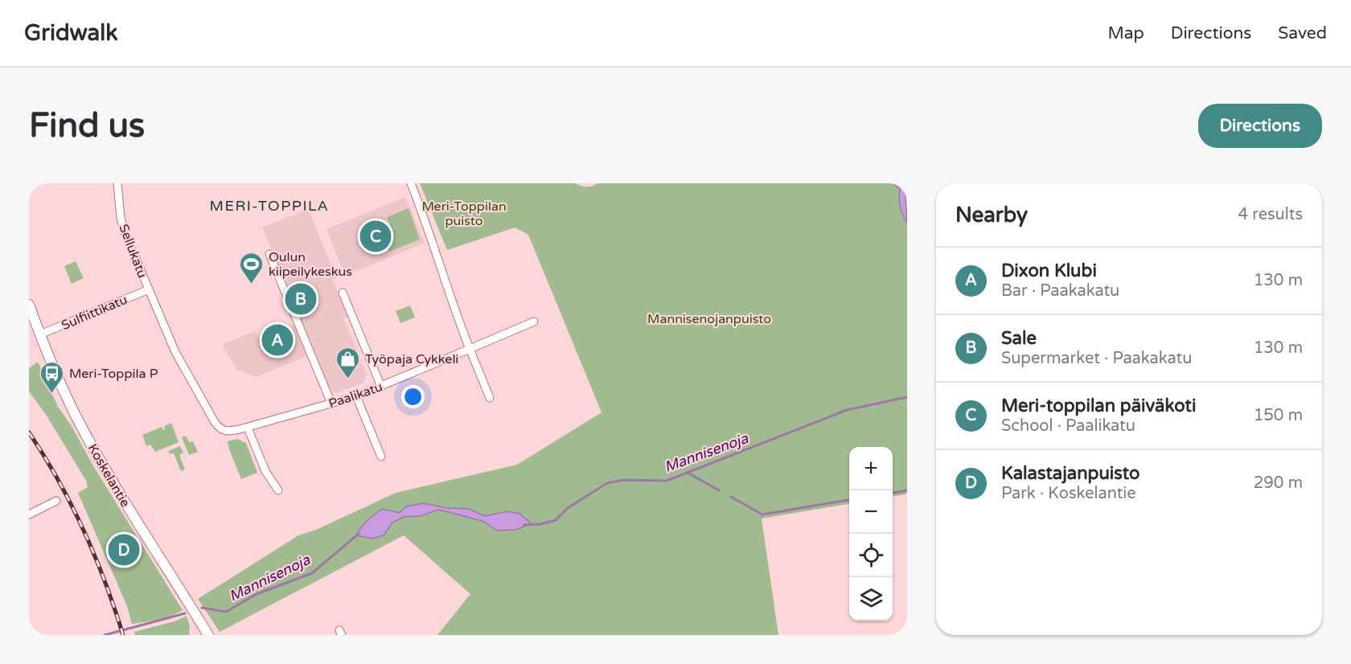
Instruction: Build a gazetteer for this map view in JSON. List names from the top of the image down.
{
  "streets": {
    "main road": ["Koskelantie"],
    "street": ["Sellukatu", "Sulfiittikatu", "Paalikatu"]
  },
  "crossings": [
    ["Sellukatu", "Sulfiittikatu"],
    ["Sellukatu", "Paalikatu"],
    ["Sulfiittikatu", "Paalikatu"],
    ["Sulfiittikatu", "Koskelantie"]
  ],
  "districts": ["MERI-TOPPILA"],
  "water": ["Mannisenoja"],
  "parks": ["Meri-Toppilan puisto", "Mannisenojanpuisto"],
  "places": {
    "sports": ["Oulun kiipeilykeskus"],
    "shop": ["Työpaja Cykkeli"],
    "bus stop": ["Meri-Toppila P"]
  },
  "page": {
    "header": "Gridwalk",
    "nav": ["Map", "Directions", "Saved"],
    "buttons": "Directions",
    "title": "Find us",
    "heading": ["Nearby", "4 results"],
    "pins": [
      "C",
      "B",
      "A",
      "D"
    ],
    "list": [
      {
        "mark": "A",
        "name": "Dixon Klubi",
        "note": "Bar · Paakakatu",
        "value": "130 m"
      },
      {
        "mark": "B",
        "name": "Sale",
        "note": "Supermarket · Paakakatu",
        "value": "130 m"
      },
      {
        "mark": "C",
        "name": "Meri-toppilan päiväkoti",
        "note": "School · Paalikatu",
        "value": "150 m"
      },
      {
        "mark": "D",
        "name": "Kalastajanpuisto",
        "note": "Park · Koskelantie",
        "value": "290 m"
      }
    ],
    "map_buttons": ["+", "−"]
  }
}
